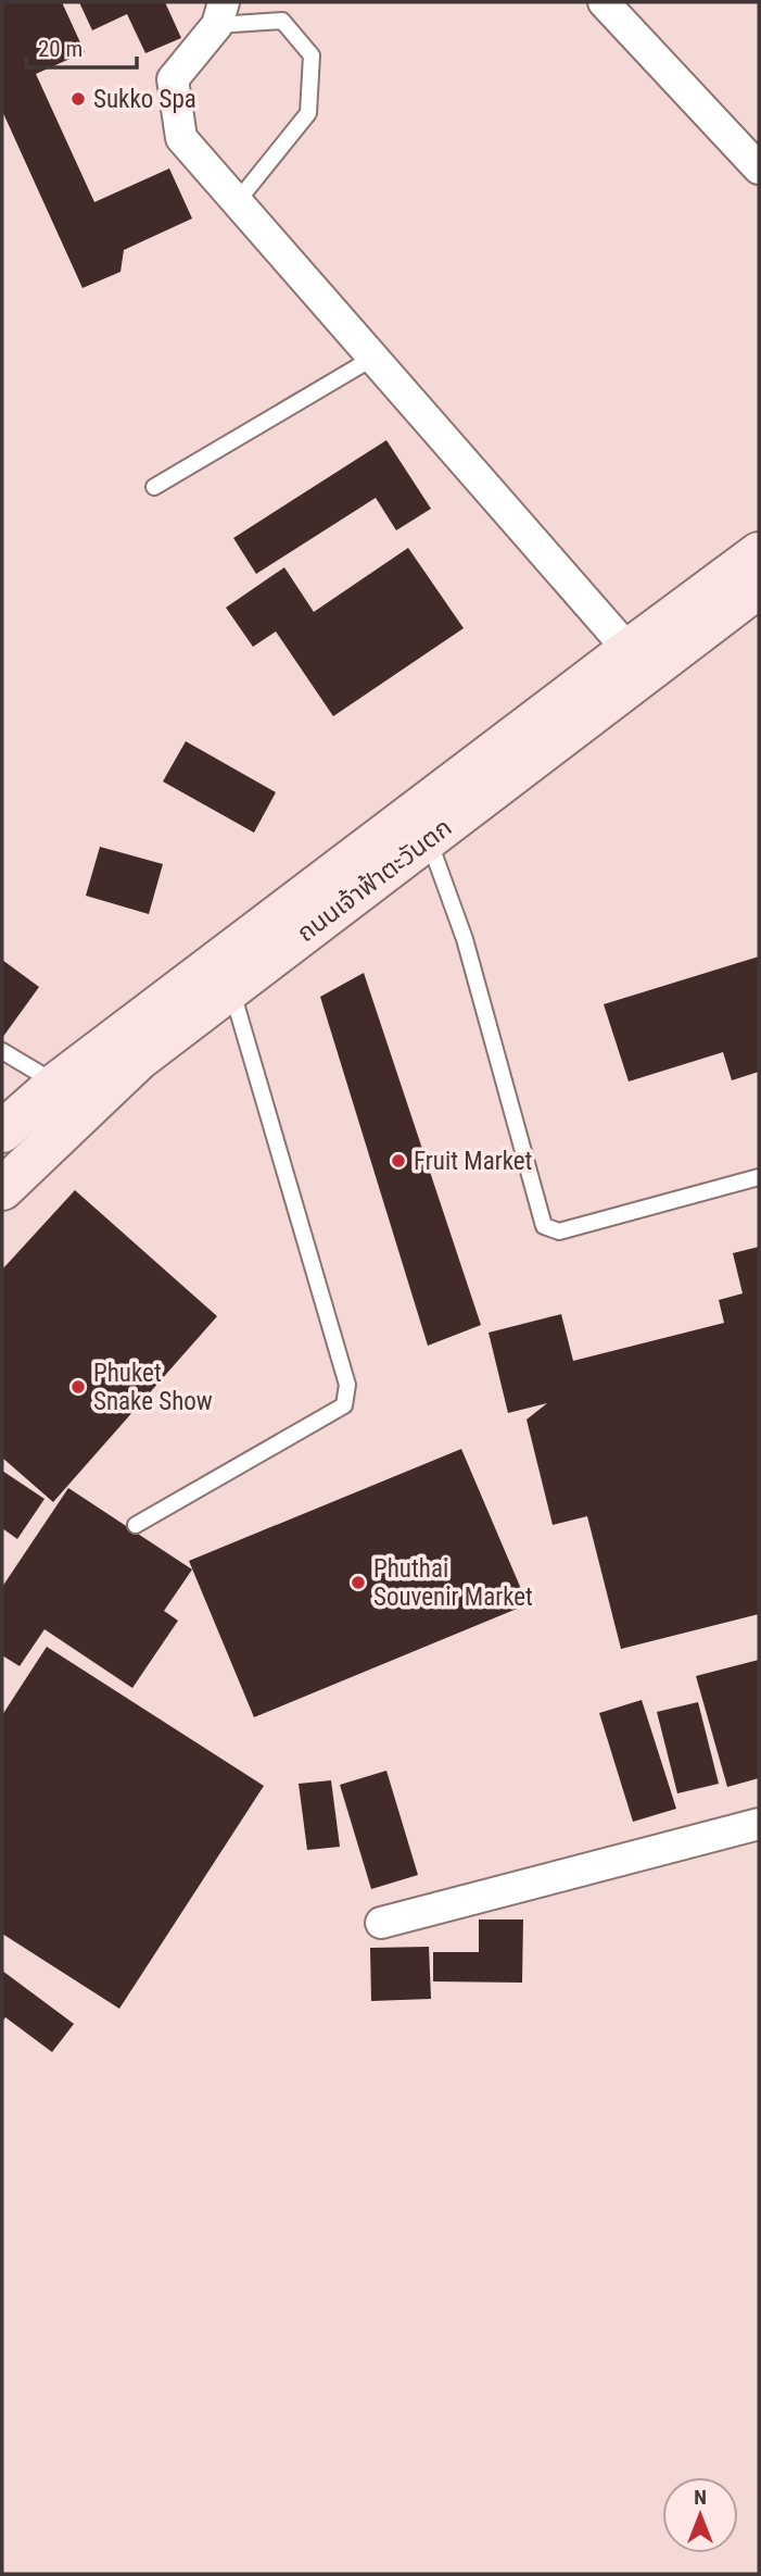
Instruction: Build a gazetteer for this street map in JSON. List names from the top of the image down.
{
  "streets": {
    "main road": ["ถนนเจ้าฟ้าตะวันตก"]
  },
  "places": [
    "Sukko Spa",
    "Fruit Market",
    "Phuket Snake Show",
    "Phuthai Souvenir Market"
  ],
  "scale_bar": "20 m",
  "north": "top"
}
